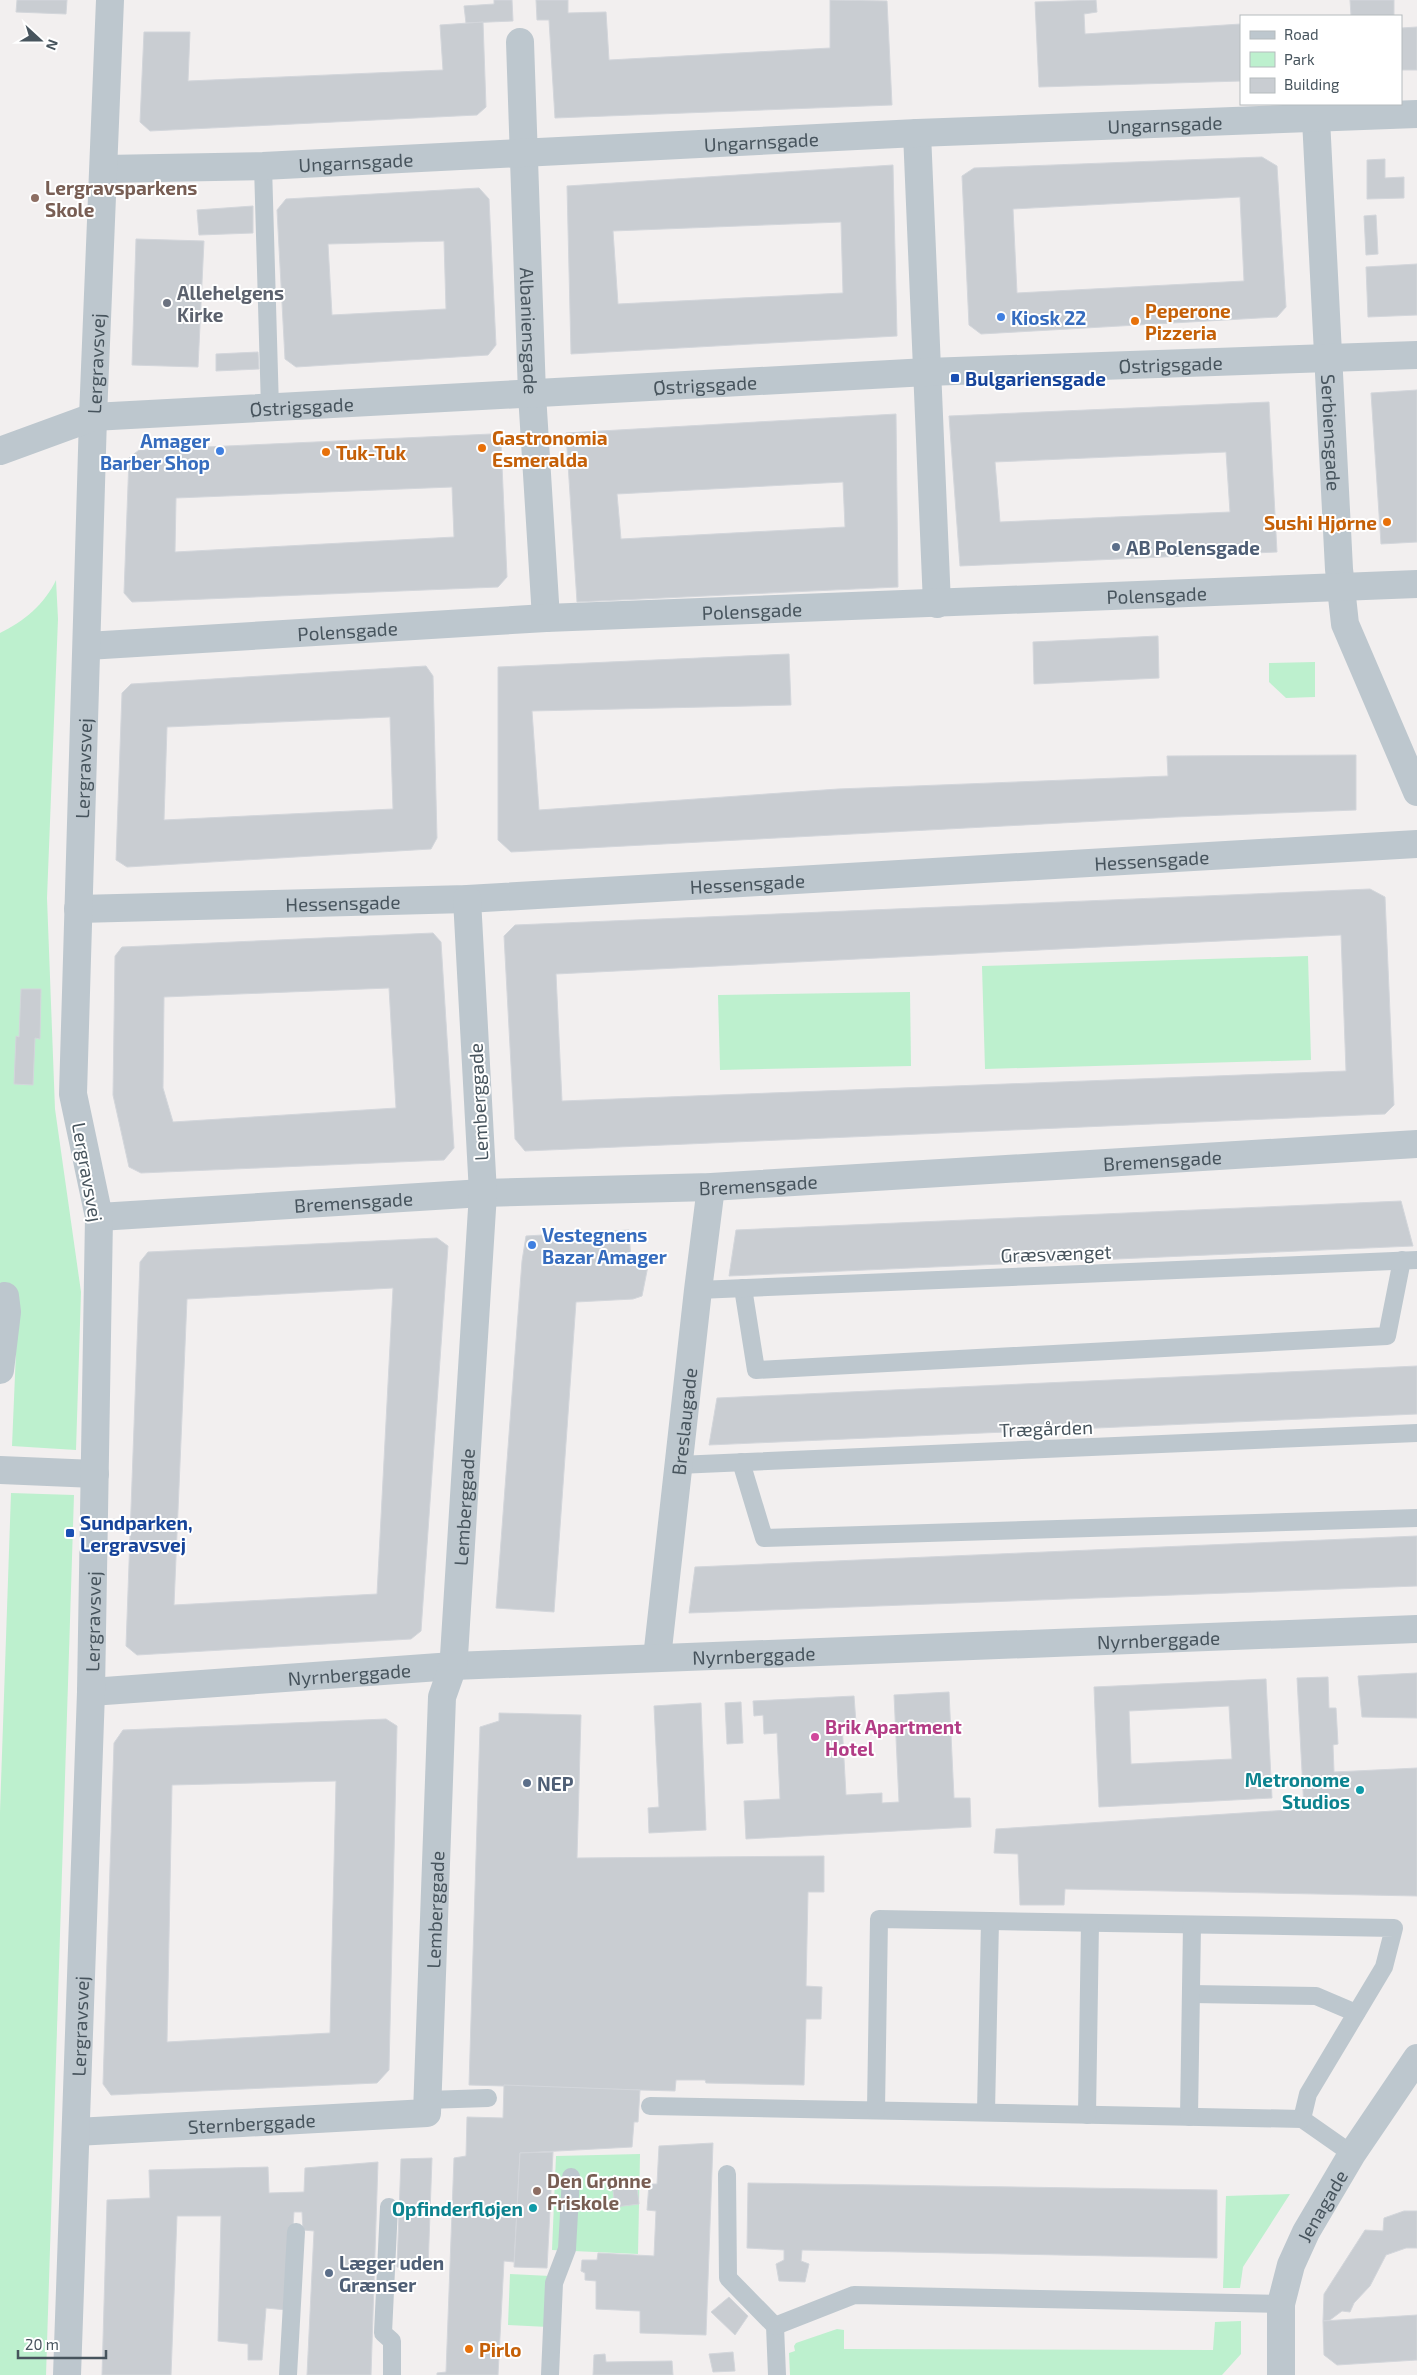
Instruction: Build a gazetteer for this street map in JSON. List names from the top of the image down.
{
  "streets": {
    "street": [
      "Ungarnsgade",
      "Albaniensgade",
      "Lergravsvej",
      "Østrigsgade",
      "Serbiensgade",
      "Polensgade",
      "Hessensgade",
      "Lemberggade",
      "Bremensgade",
      "Breslaugade",
      "Nyrnberggade",
      "Sternberggade",
      "Jenagade"
    ],
    "lane": ["Græsvænget", "Trægården"]
  },
  "crossings": [
    ["Ungarnsgade", "Albaniensgade"],
    ["Ungarnsgade", "Lergravsvej"],
    ["Ungarnsgade", "Serbiensgade"],
    ["Albaniensgade", "Østrigsgade"],
    ["Albaniensgade", "Polensgade"],
    ["Lergravsvej", "Østrigsgade"],
    ["Lergravsvej", "Polensgade"],
    ["Lergravsvej", "Hessensgade"],
    ["Lergravsvej", "Bremensgade"],
    ["Lergravsvej", "Nyrnberggade"],
    ["Lergravsvej", "Sternberggade"],
    ["Østrigsgade", "Serbiensgade"],
    ["Serbiensgade", "Polensgade"],
    ["Hessensgade", "Lemberggade"],
    ["Lemberggade", "Bremensgade"],
    ["Lemberggade", "Nyrnberggade"],
    ["Lemberggade", "Sternberggade"],
    ["Bremensgade", "Breslaugade"],
    ["Græsvænget", "Breslaugade"],
    ["Breslaugade", "Trægården"],
    ["Breslaugade", "Nyrnberggade"]
  ],
  "places": {
    "other": [
      "Lergravsparkens Skole",
      "Allehelgens Kirke",
      "Kiosk 22",
      "Peperone Pizzeria",
      "Gastronomia Esmeralda",
      "Amager Barber Shop",
      "Tuk-Tuk",
      "Sushi Hjørne",
      "AB Polensgade",
      "Vestegnens Bazar Amager",
      "Brik Apartment Hotel",
      "NEP",
      "Metronome Studios",
      "Den Grønne Friskole",
      "Opfinderfløjen",
      "Læger uden Grænser",
      "Pirlo"
    ],
    "transit": ["Bulgariensgade", "Sundparken, Lergravsvej"]
  },
  "legend": ["Road", "Park", "Building"],
  "scale_bar": "20 m",
  "north": "right"
}
